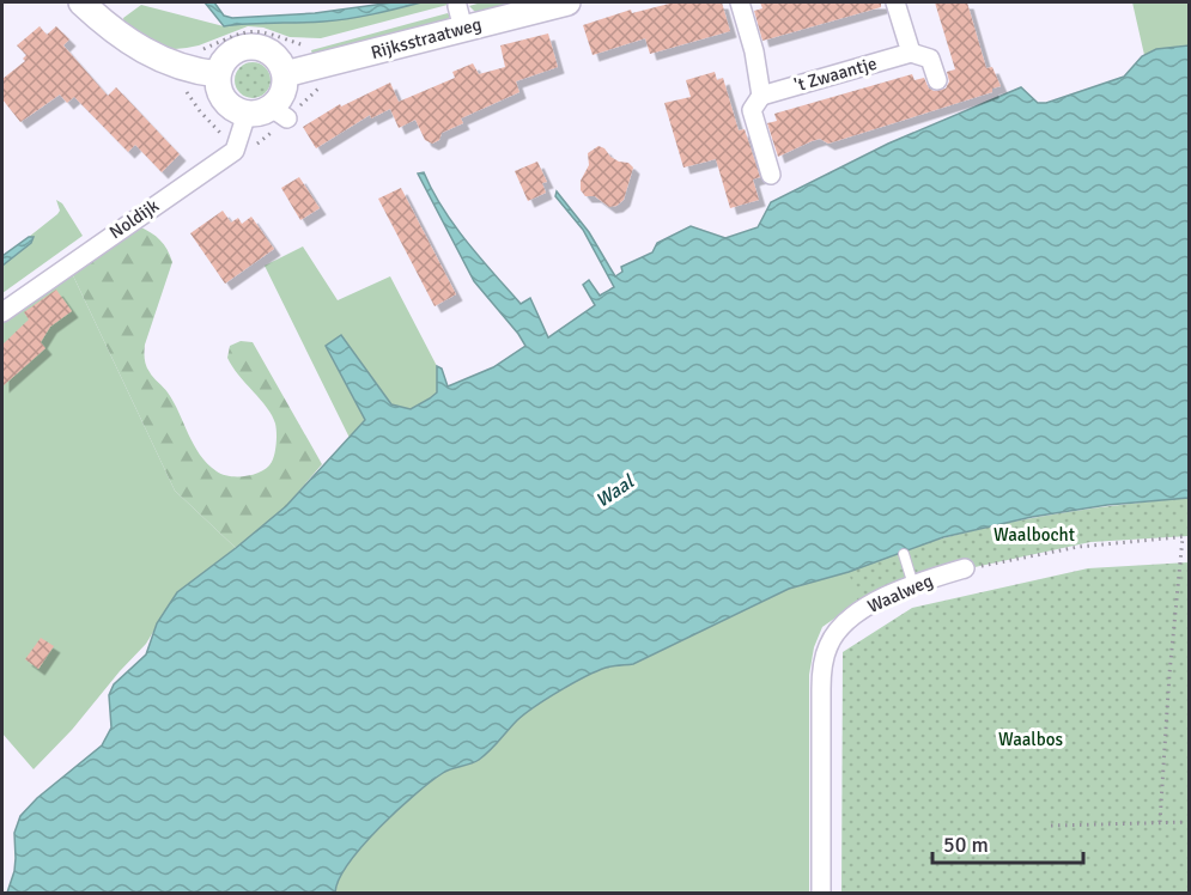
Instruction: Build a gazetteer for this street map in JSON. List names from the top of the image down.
{
  "streets": {
    "street": [
      "Rijksstraatweg",
      "'t Zwaantje",
      "Noldijk",
      "Waalweg"
    ]
  },
  "crossings": [
    ["Rijksstraatweg", "Noldijk"]
  ],
  "water": ["Waal"],
  "parks": ["Waalbocht", "Waalbos"],
  "scale_bar": "50 m"
}
